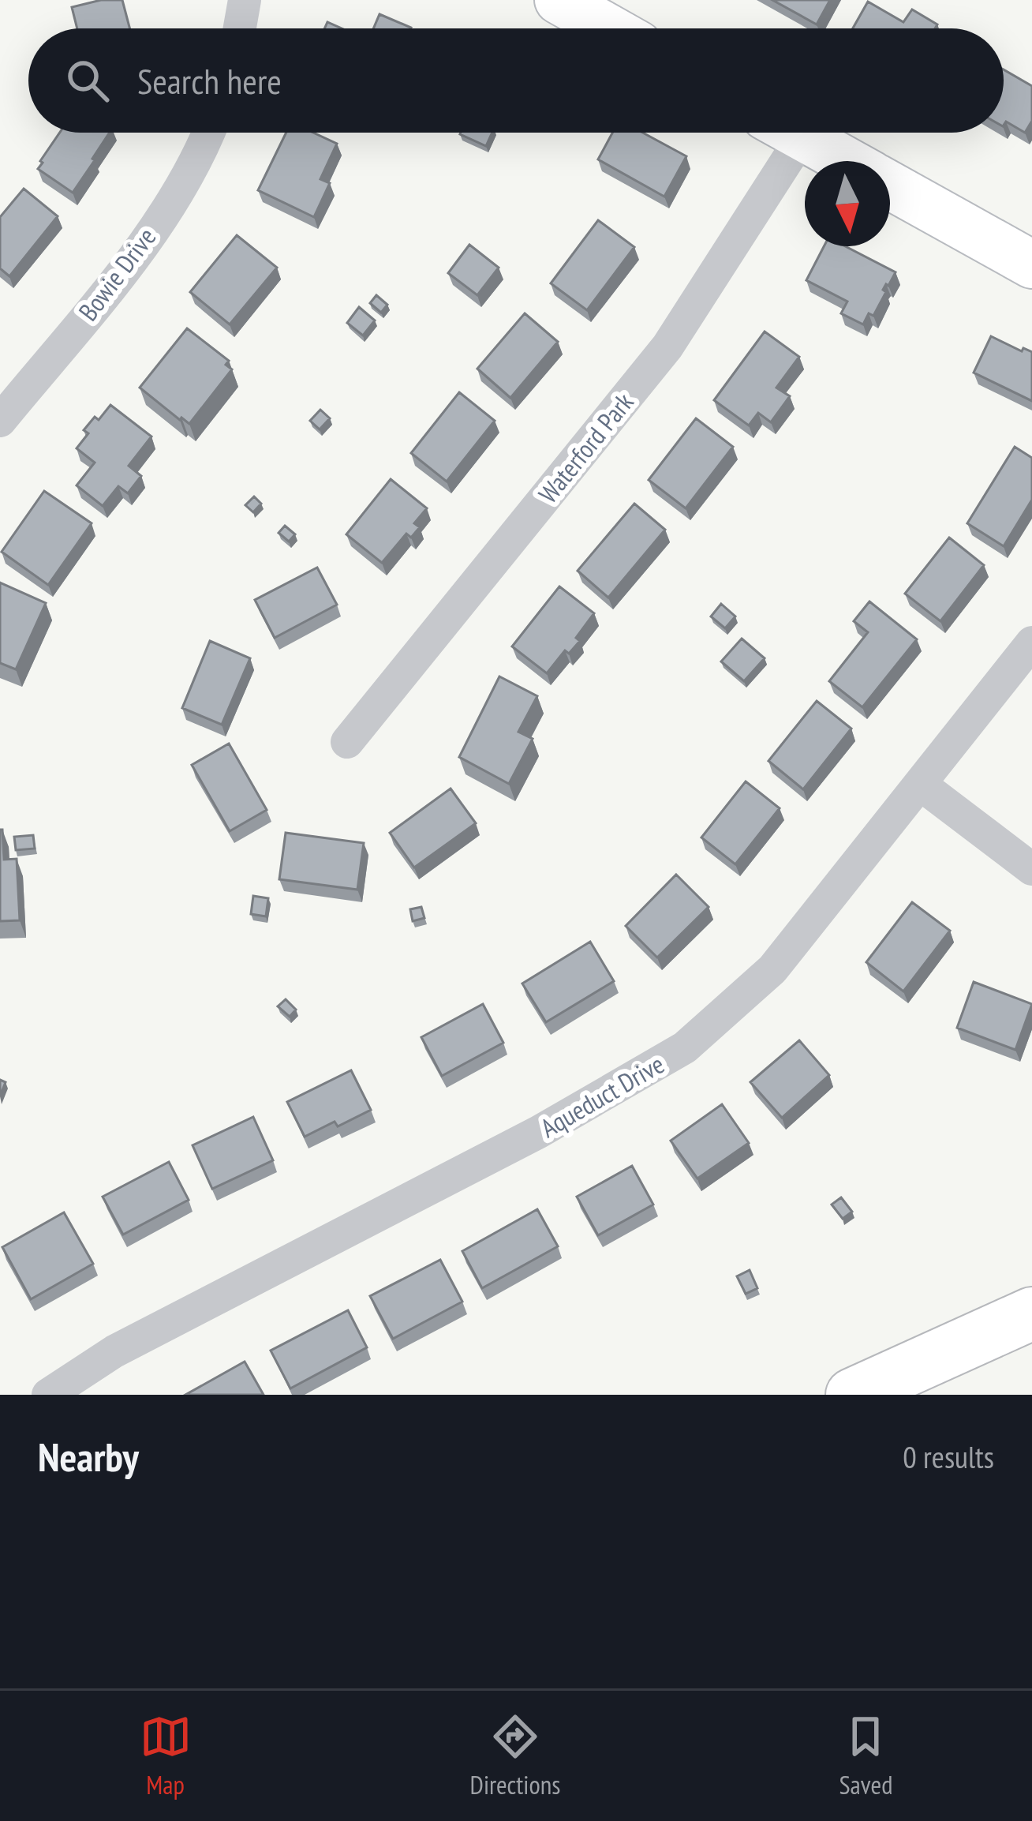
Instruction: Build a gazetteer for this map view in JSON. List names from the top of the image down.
{
  "streets": {
    "street": ["Bowie Drive", "Waterford Park", "Aqueduct Drive"]
  },
  "north": "bottom",
  "page": {
    "search": "Search here",
    "heading": ["Nearby", "0 results"],
    "nav": ["Map", "Directions", "Saved"]
  }
}
